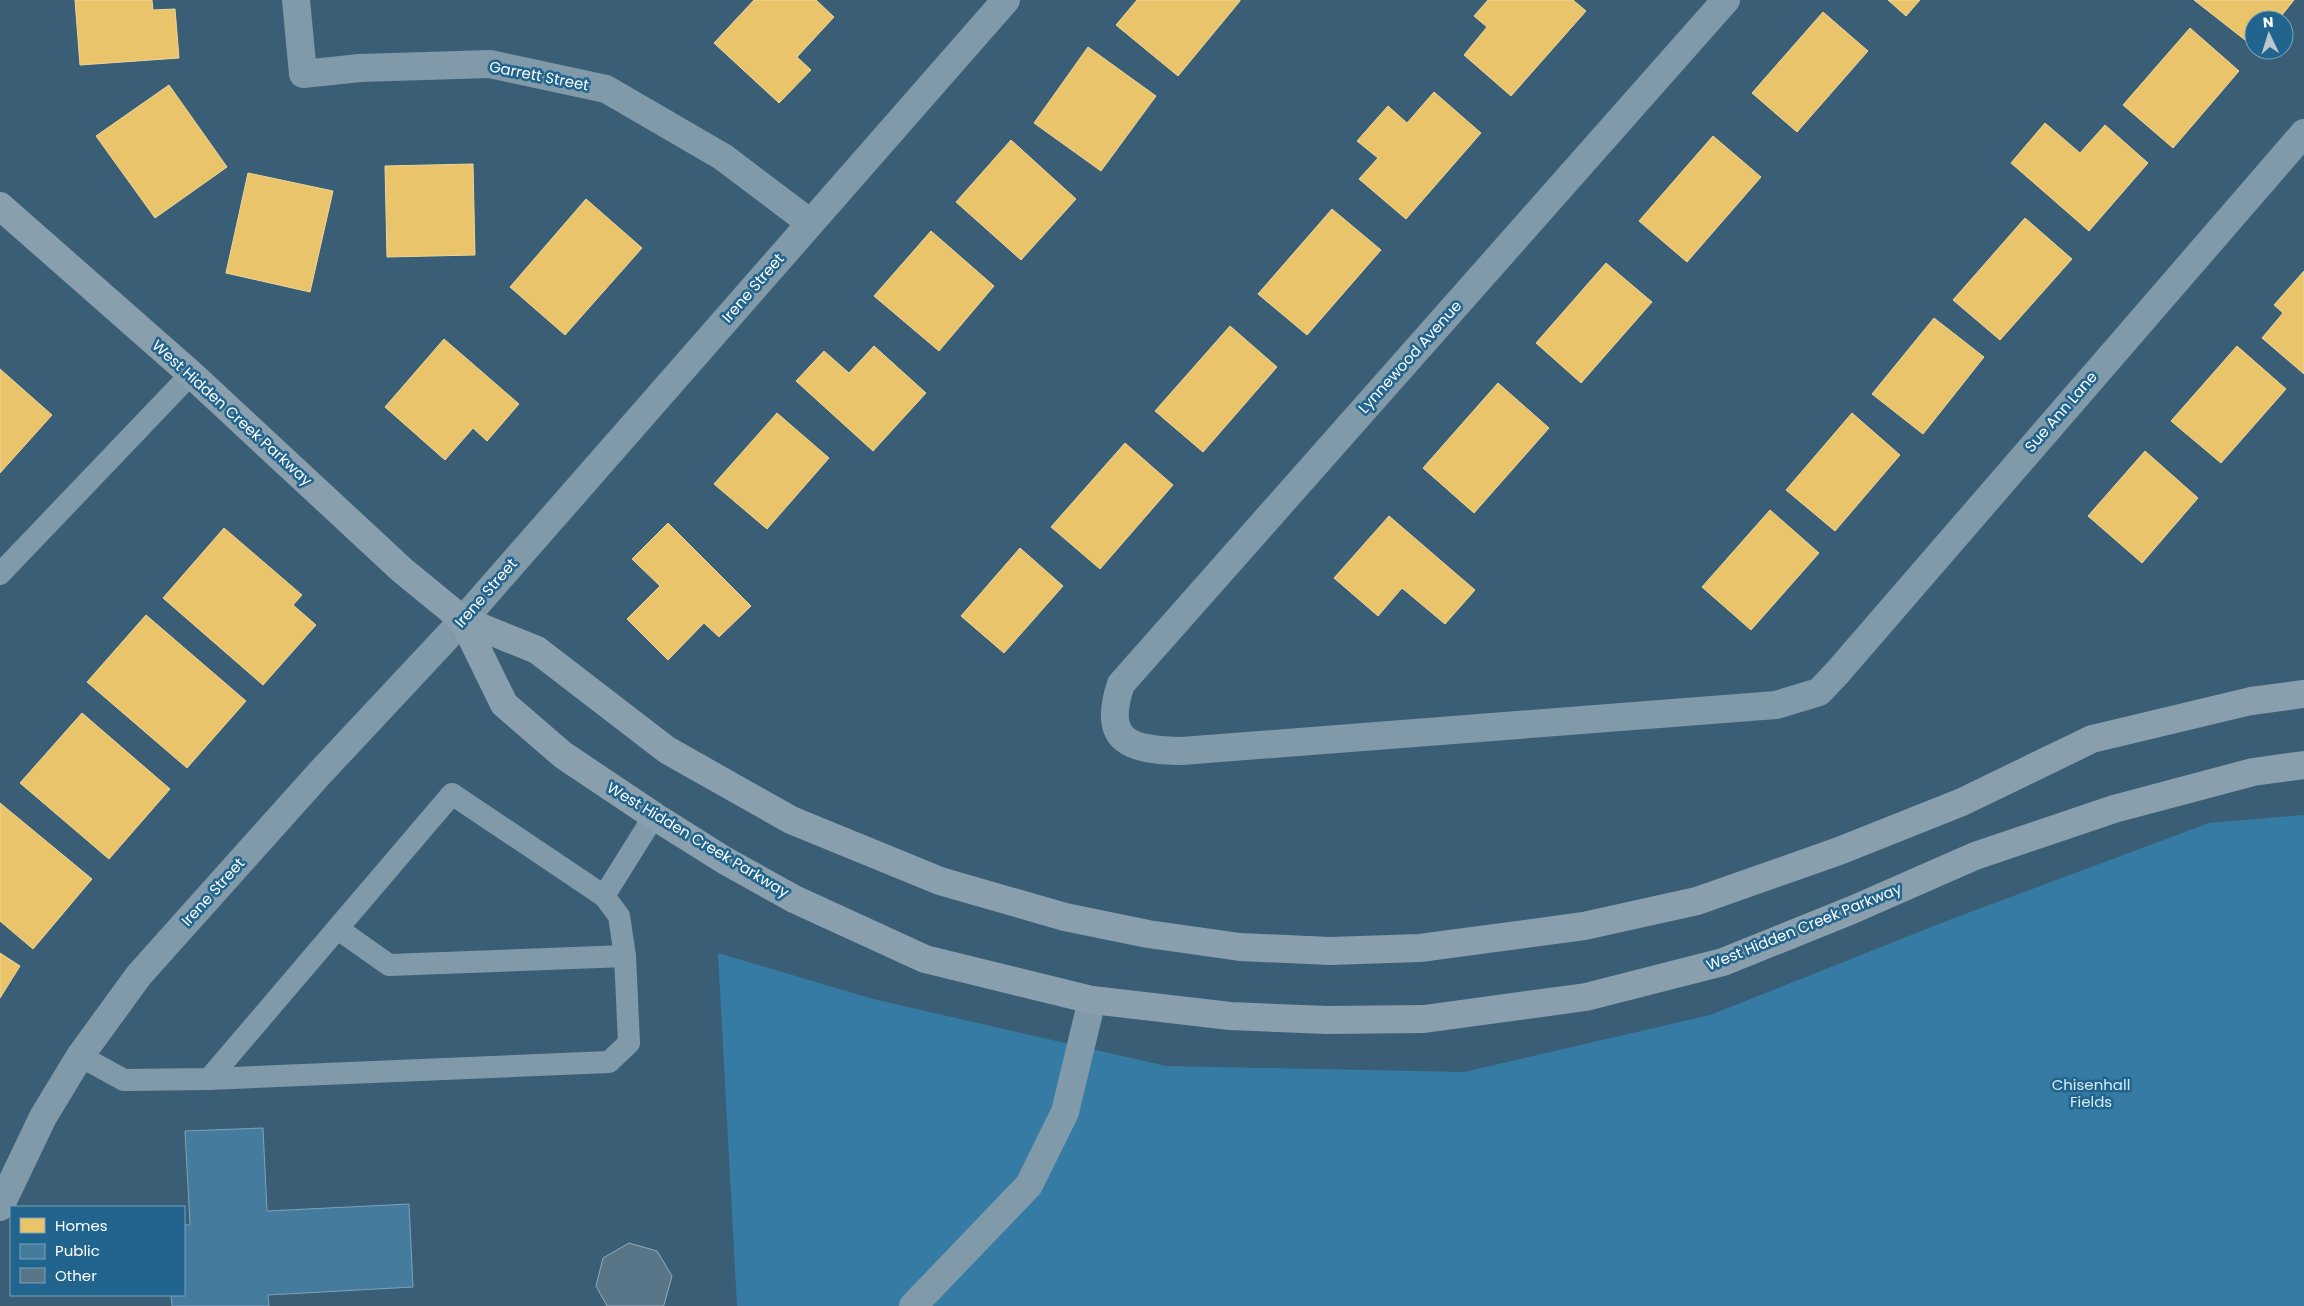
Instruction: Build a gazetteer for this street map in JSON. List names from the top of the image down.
{
  "streets": {
    "main road": ["West Hidden Creek Parkway"],
    "street": [
      "Garrett Street",
      "Irene Street",
      "Lynnewood Avenue",
      "Sue Ann Lane"
    ]
  },
  "crossings": [
    ["Garrett Street", "Irene Street"],
    ["Irene Street", "West Hidden Creek Parkway"],
    ["Lynnewood Avenue", "Sue Ann Lane"]
  ],
  "parks": ["Chisenhall Fields"],
  "legend": ["Homes", "Public", "Other"],
  "north": "top"
}
